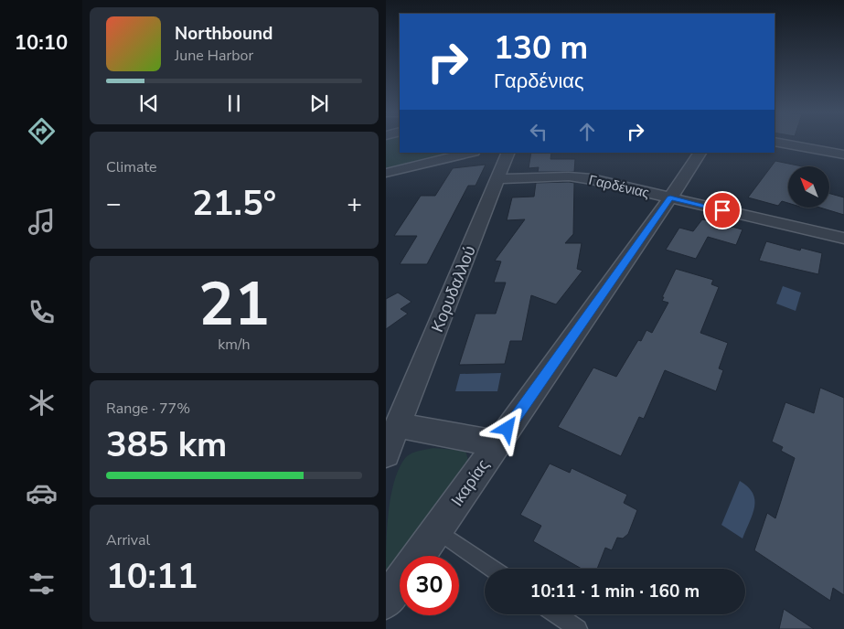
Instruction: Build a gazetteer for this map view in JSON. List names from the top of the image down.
{
  "streets": {
    "street": ["Γαρδένιας", "Κορυδαλλού", "Ικαρίας"]
  },
  "crossings": [
    ["Γαρδένιας", "Κορυδαλλού"],
    ["Γαρδένιας", "Ικαρίας"]
  ],
  "north": "top left",
  "page": {
    "tabs": "10:10",
    "turn": ["130 m", "Γαρδένιας"],
    "song": ["Northbound", "June Harbor"],
    "tile": [
      "Climate",
      ["21", "km/h"],
      ["Range · 77%", "385 km"],
      ["Arrival", "10:11"]
    ],
    "heat": ["−", "21.5°", "+"],
    "limit": "30",
    "trip": "10:11 · 1 min · 160 m"
  }
}
